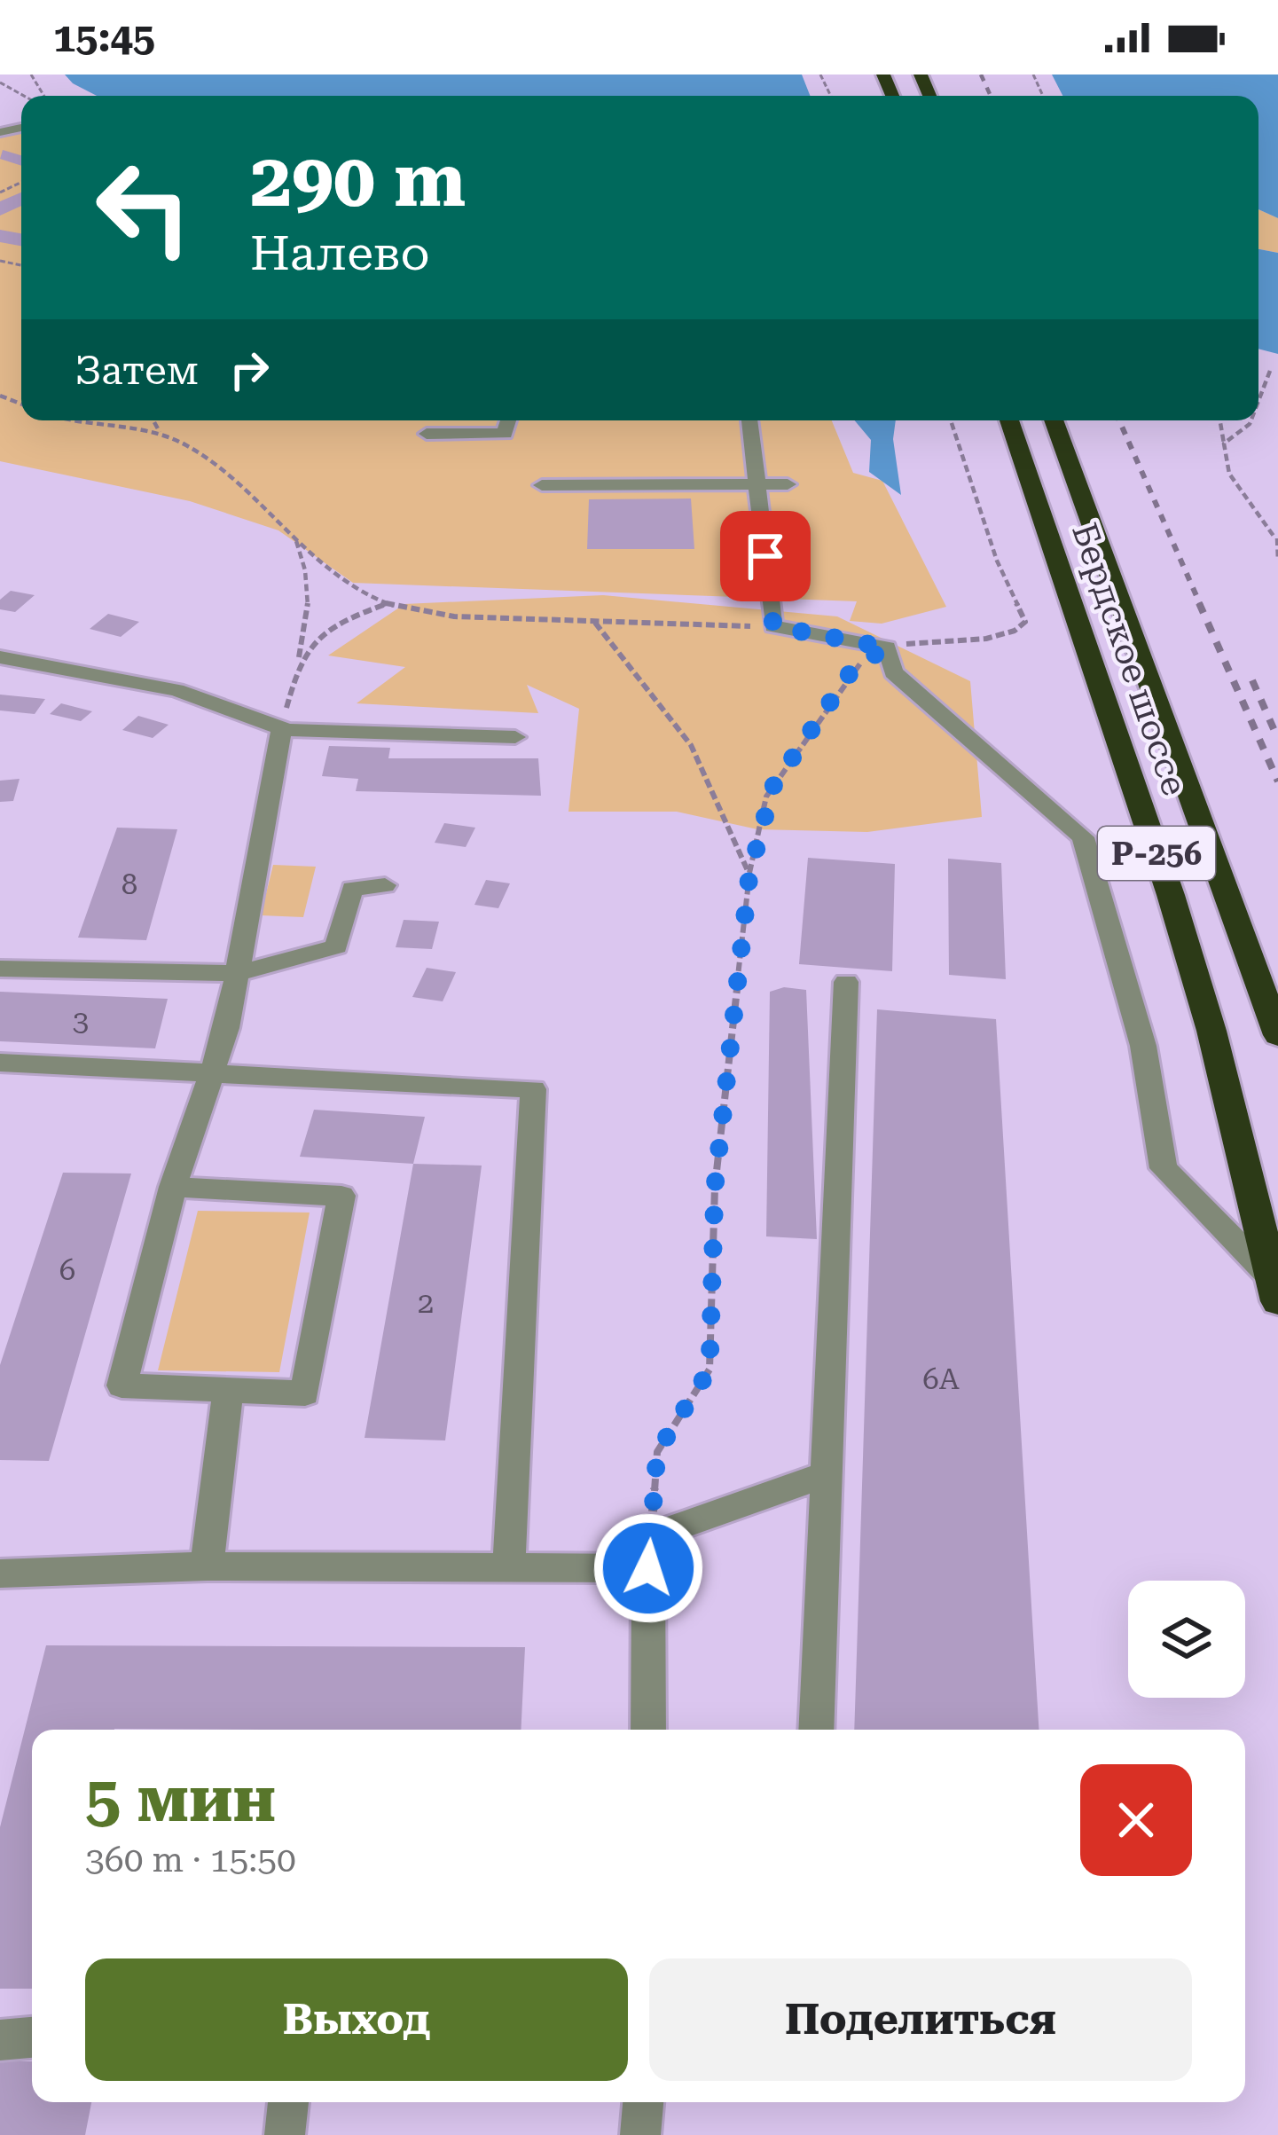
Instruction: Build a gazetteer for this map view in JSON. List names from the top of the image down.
{
  "streets": {
    "highway": ["Бердское шоссе", "Р-256"]
  },
  "house_numbers": [
    "8",
    "3",
    "6",
    "2",
    "6А"
  ],
  "page": {
    "status": "15:45",
    "turn": ["290 m", "Налево"],
    "then": "Затем",
    "heading": ["5 мин", "360 m · 15:50"],
    "buttons": ["Выход", "Поделиться"]
  }
}
